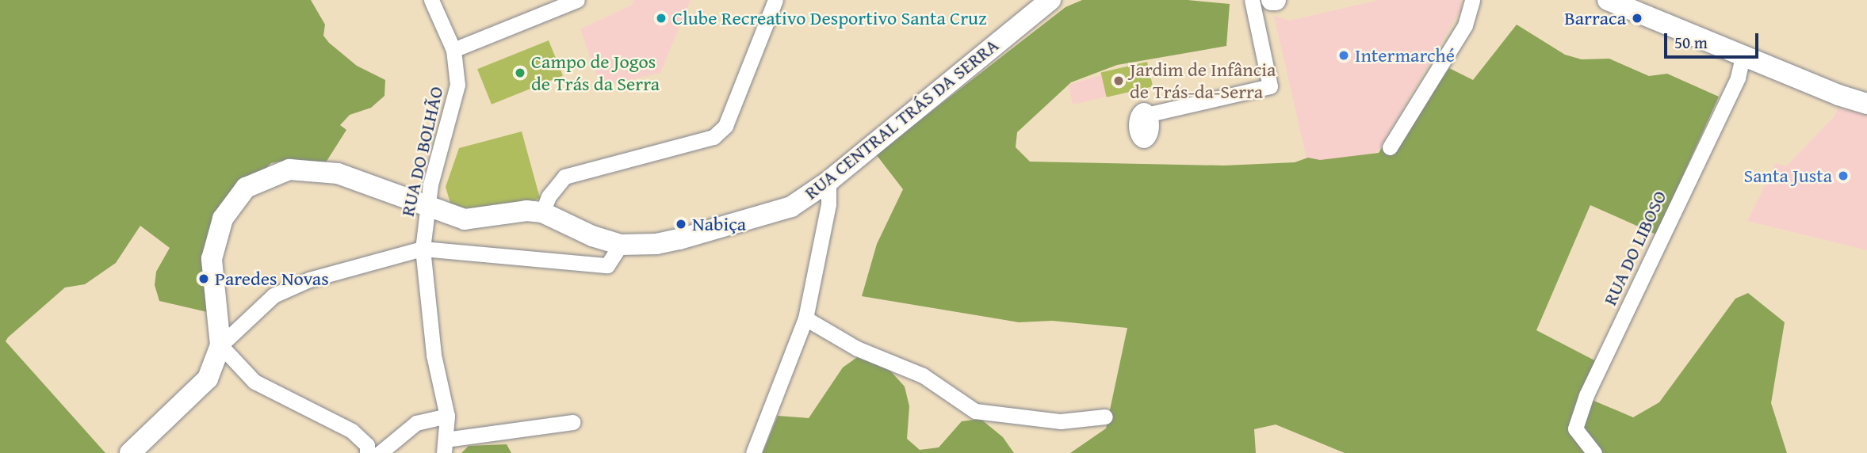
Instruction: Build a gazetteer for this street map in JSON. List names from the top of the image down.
{
  "streets": {
    "main road": ["RUA CENTRAL TRÁS DA SERRA"],
    "street": ["RUA DO BOLHÃO", "RUA DO LIBOSO"]
  },
  "places": [
    "Clube Recreativo Desportivo Santa Cruz",
    "Barraca",
    "Intermarché",
    "Campo de Jogos de Trás da Serra",
    "Jardim de Infância de Trás-da-Serra",
    "Santa Justa",
    "Nabiça",
    "Paredes Novas"
  ],
  "scale_bar": "50 m"
}
